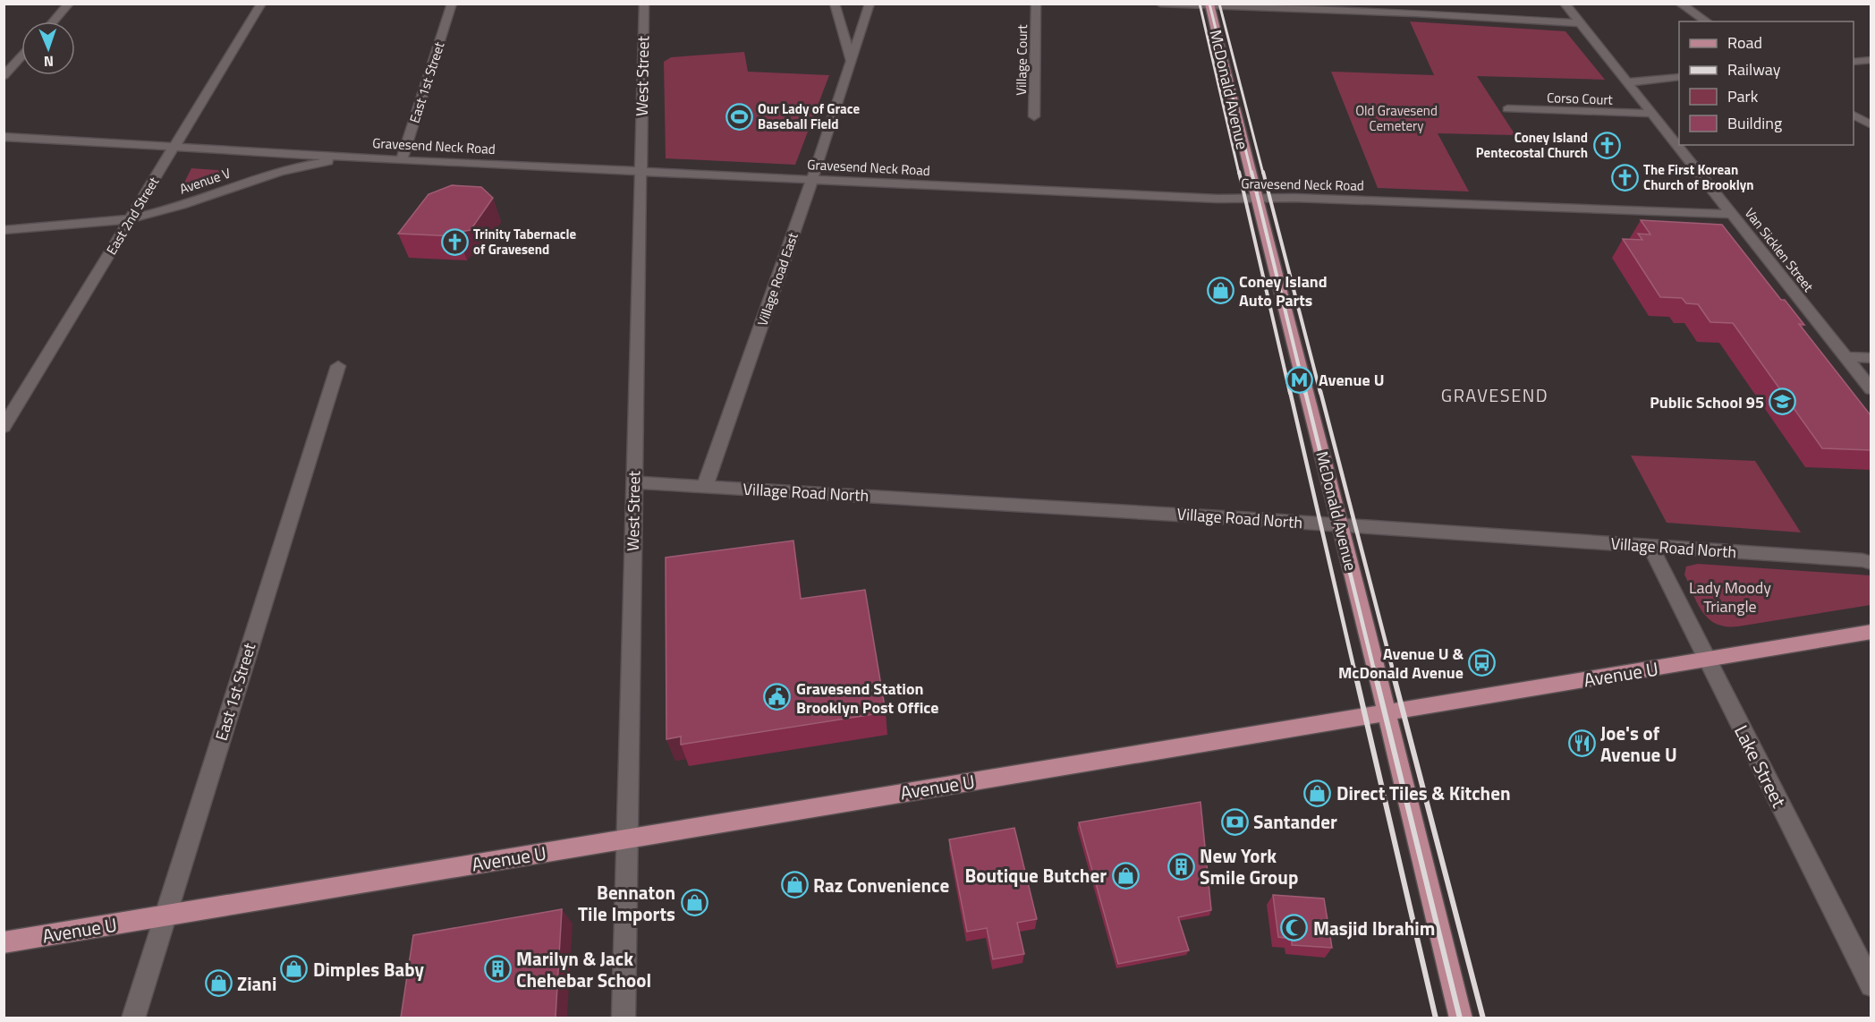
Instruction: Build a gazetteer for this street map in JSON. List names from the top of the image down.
{
  "streets": {
    "main road": ["McDonald Avenue", "Avenue U"],
    "street": [
      "Village Court",
      "West Street",
      "East 1st Street",
      "Corso Court",
      "Gravesend Neck Road",
      "Avenue V",
      "East 2nd Street",
      "Van Sicklen Street",
      "Village Road East",
      "Village Road North",
      "Lake Street"
    ]
  },
  "crossings": [
    ["West Street", "Gravesend Neck Road"],
    ["West Street", "Avenue U"],
    ["East 1st Street", "Gravesend Neck Road"],
    ["East 1st Street", "Avenue U"],
    ["McDonald Avenue", "Gravesend Neck Road"],
    ["McDonald Avenue", "Village Road North"],
    ["McDonald Avenue", "Avenue U"],
    ["Corso Court", "Van Sicklen Street"],
    ["Gravesend Neck Road", "Avenue V"],
    ["Gravesend Neck Road", "East 2nd Street"],
    ["Gravesend Neck Road", "Van Sicklen Street"],
    ["Gravesend Neck Road", "Village Road East"],
    ["Avenue V", "East 2nd Street"],
    ["Village Road East", "Village Road North"],
    ["Village Road North", "Lake Street"],
    ["Avenue U", "Lake Street"]
  ],
  "districts": ["GRAVESEND"],
  "parks": ["Old Gravesend Cemetery", "Lady Moody Triangle"],
  "places": {
    "sports": ["Our Lady of Grace Baseball Field"],
    "church": ["Coney Island Pentecostal Church", "The First Korean Church of Brooklyn", "Trinity Tabernacle of Gravesend"],
    "shop": [
      "Coney Island Auto Parts",
      "Direct Tiles & Kitchen",
      "Boutique Butcher",
      "Raz Convenience",
      "Bennaton Tile Imports",
      "Dimples Baby",
      "Ziani"
    ],
    "metro station": ["Avenue U"],
    "school or university": ["Public School 95"],
    "bus stop": ["Avenue U & McDonald Avenue"],
    "public building": ["Gravesend Station Brooklyn Post Office"],
    "restaurant": ["Joe's of Avenue U"],
    "bank": ["Santander"],
    "building": ["New York Smile Group", "Marilyn & Jack Chehebar School"],
    "mosque": ["Masjid Ibrahim"]
  },
  "legend": [
    "Road",
    "Railway",
    "Park",
    "Building"
  ],
  "north": "bottom"
}
